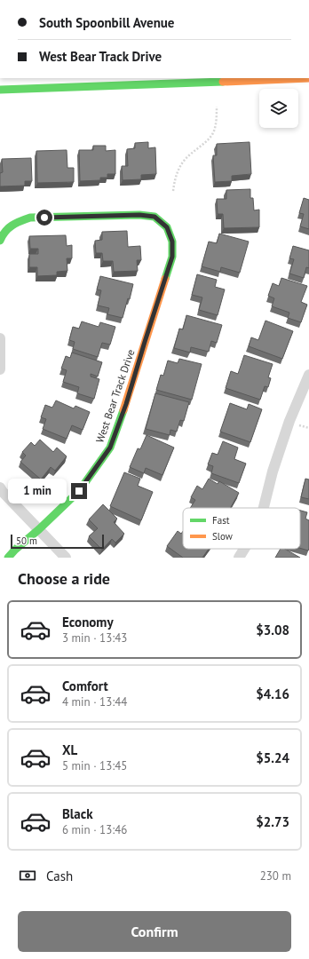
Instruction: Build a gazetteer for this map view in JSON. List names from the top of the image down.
{
  "streets": {
    "street": ["West Bear Track Drive"]
  },
  "legend": ["Fast", "Slow"],
  "scale_bar": "50 m",
  "page": {
    "banner": ["South Spoonbill Avenue", "West Bear Track Drive"],
    "bubble": "1 min",
    "scale": "50 m",
    "heading": "Choose a ride",
    "list": [
      {
        "name": "Economy",
        "note": "3 min · 13:43",
        "value": "$3.08"
      },
      {
        "name": "Comfort",
        "note": "4 min · 13:44",
        "value": "$4.16"
      },
      {
        "name": "XL",
        "note": "5 min · 13:45",
        "value": "$5.24"
      },
      {
        "name": "Black",
        "note": "6 min · 13:46",
        "value": "$2.73"
      }
    ],
    "pay": ["Cash", "230 m"],
    "buttons": "Confirm"
  }
}
